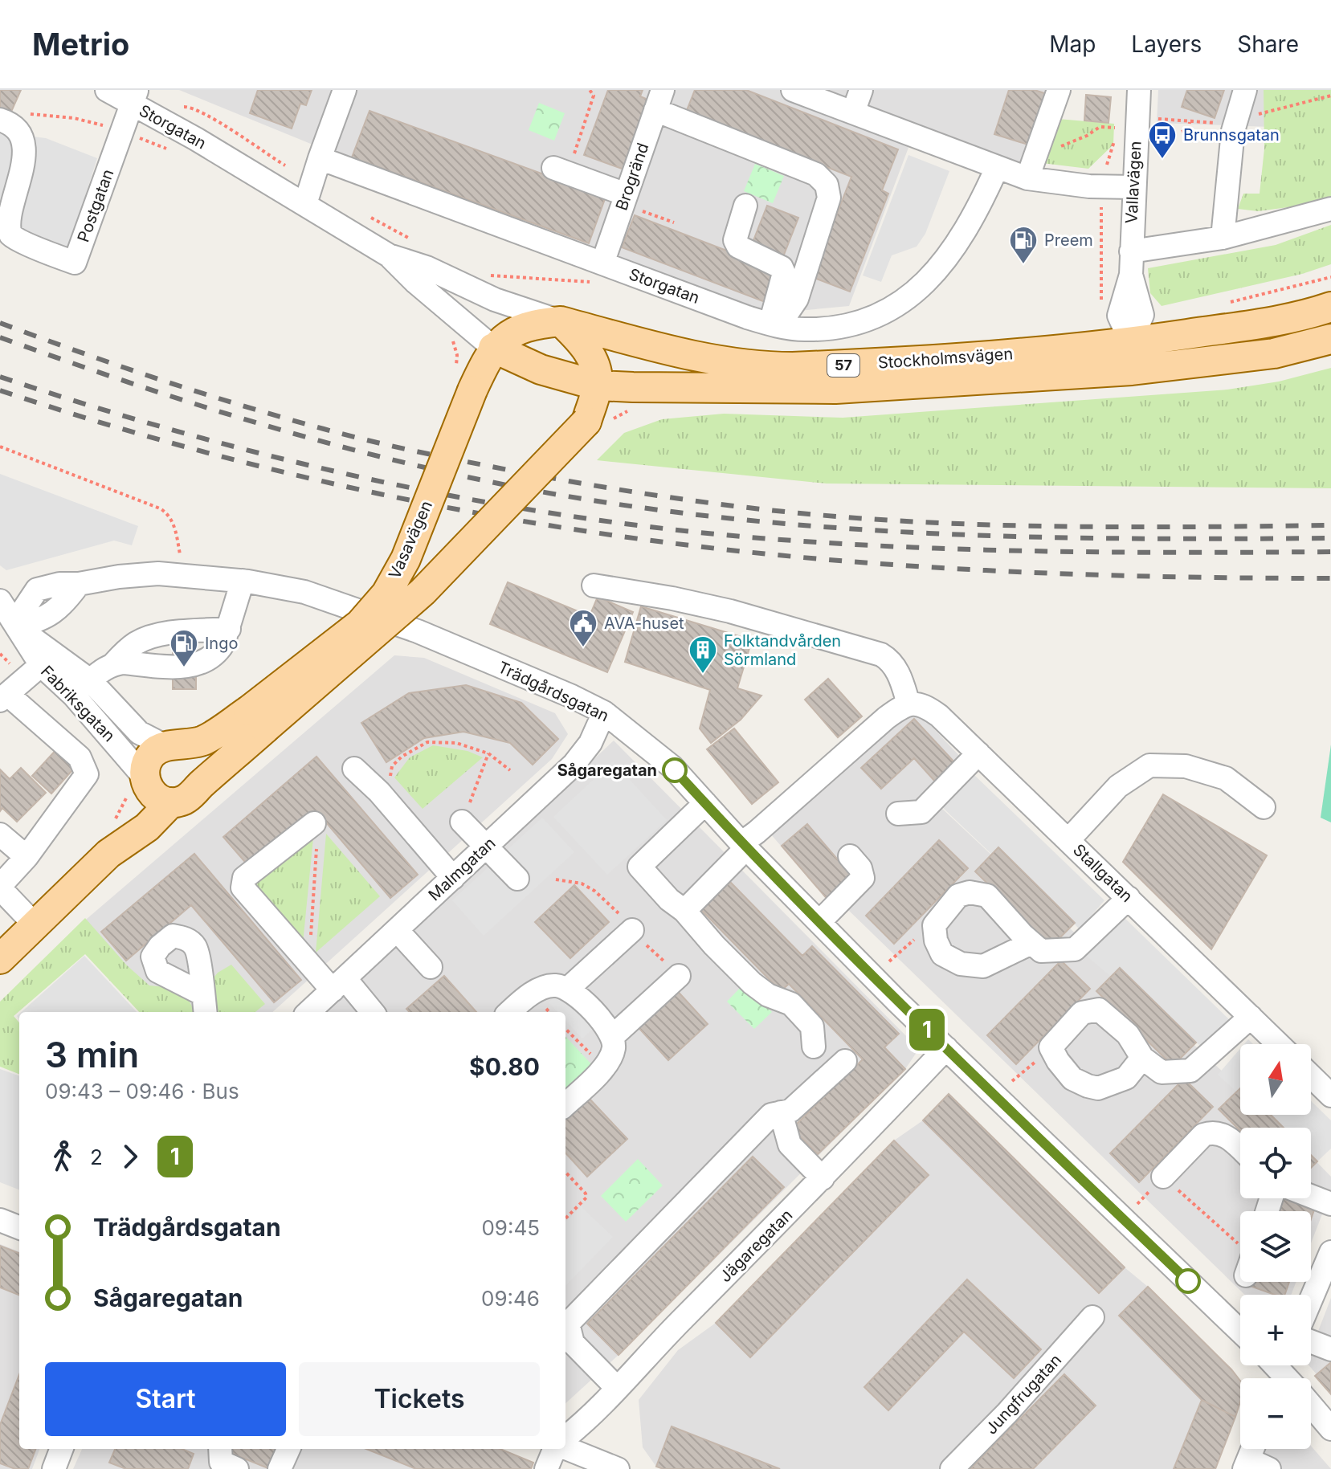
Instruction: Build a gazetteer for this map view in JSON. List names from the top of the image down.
{
  "streets": {
    "main road": ["Stockholmsvägen", "57", "Vasavägen"],
    "street": [
      "Storgatan",
      "Brogränd",
      "Vallavägen",
      "Postgatan",
      "Trädgårdsgatan",
      "Fabriksgatan",
      "Malmgatan",
      "Stallgatan",
      "Jägaregatan",
      "Jungfrugatan"
    ]
  },
  "crossings": [
    ["Storgatan", "Brogränd"],
    ["Storgatan", "Postgatan"],
    ["Storgatan", "Stockholmsvägen"],
    ["Storgatan", "57"],
    ["Storgatan", "Vasavägen"],
    ["Vallavägen", "Stockholmsvägen"],
    ["Stockholmsvägen", "57"],
    ["Stockholmsvägen", "Vasavägen"],
    ["57", "Vasavägen"],
    ["Vasavägen", "Fabriksgatan"],
    ["Trädgårdsgatan", "Fabriksgatan"],
    ["Trädgårdsgatan", "Malmgatan"],
    ["Trädgårdsgatan", "Jägaregatan"]
  ],
  "places": {
    "bus stop": ["Brunnsgatan"],
    "fuel station": ["Preem", "Ingo"],
    "public building": ["AVA-huset"],
    "building": ["Folktandvården Sörmland"],
    "other": ["Sågaregatan"]
  },
  "lines": ["bus line 1"],
  "north": "top",
  "page": {
    "header": "Metrio",
    "nav": ["Map", "Layers", "Share"],
    "on_map": "1",
    "heading": ["3 min", "09:43 – 09:46 · Bus", "$0.80"],
    "map_buttons": ["+", "−"],
    "legs": ["2", "1"],
    "list": [
      {
        "name": "Trädgårdsgatan",
        "value": "09:45"
      },
      {
        "name": "Sågaregatan",
        "value": "09:46"
      }
    ],
    "buttons": ["Start", "Tickets"]
  }
}
